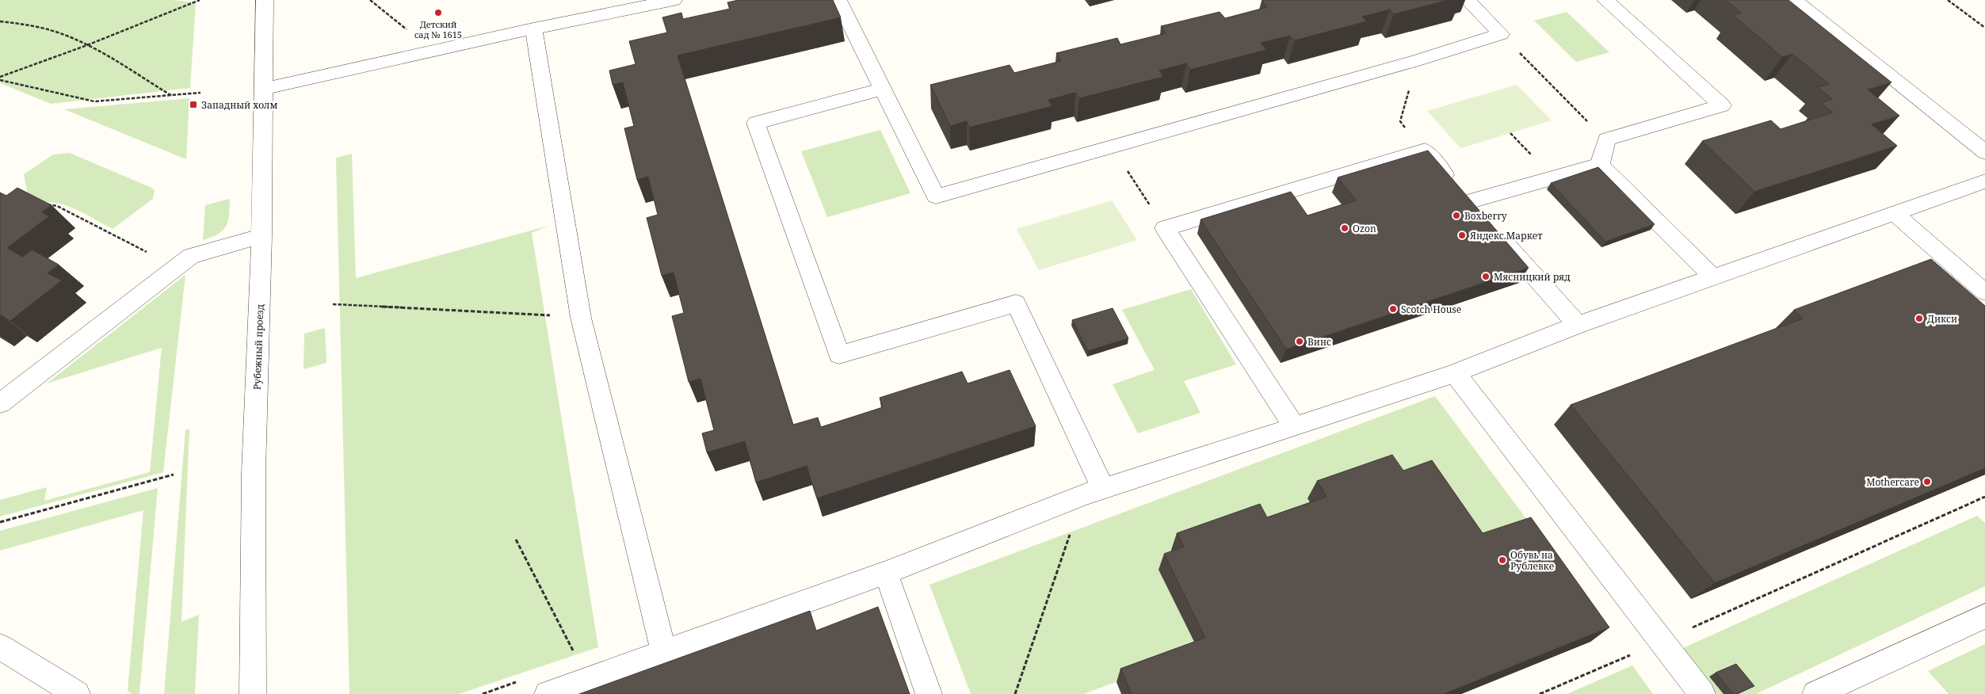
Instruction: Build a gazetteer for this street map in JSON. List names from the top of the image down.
{
  "streets": {
    "street": ["Рубежный проезд"]
  },
  "places": {
    "other": [
      "Детский сад № 1615",
      "Boxberry",
      "Ozon",
      "Яндекс.Маркет",
      "Мясницкий ряд",
      "Scotch House",
      "Дикси",
      "Винс",
      "Mothercare",
      "Обувь на Рублевке"
    ],
    "transit": ["Западный холм"]
  }
}
